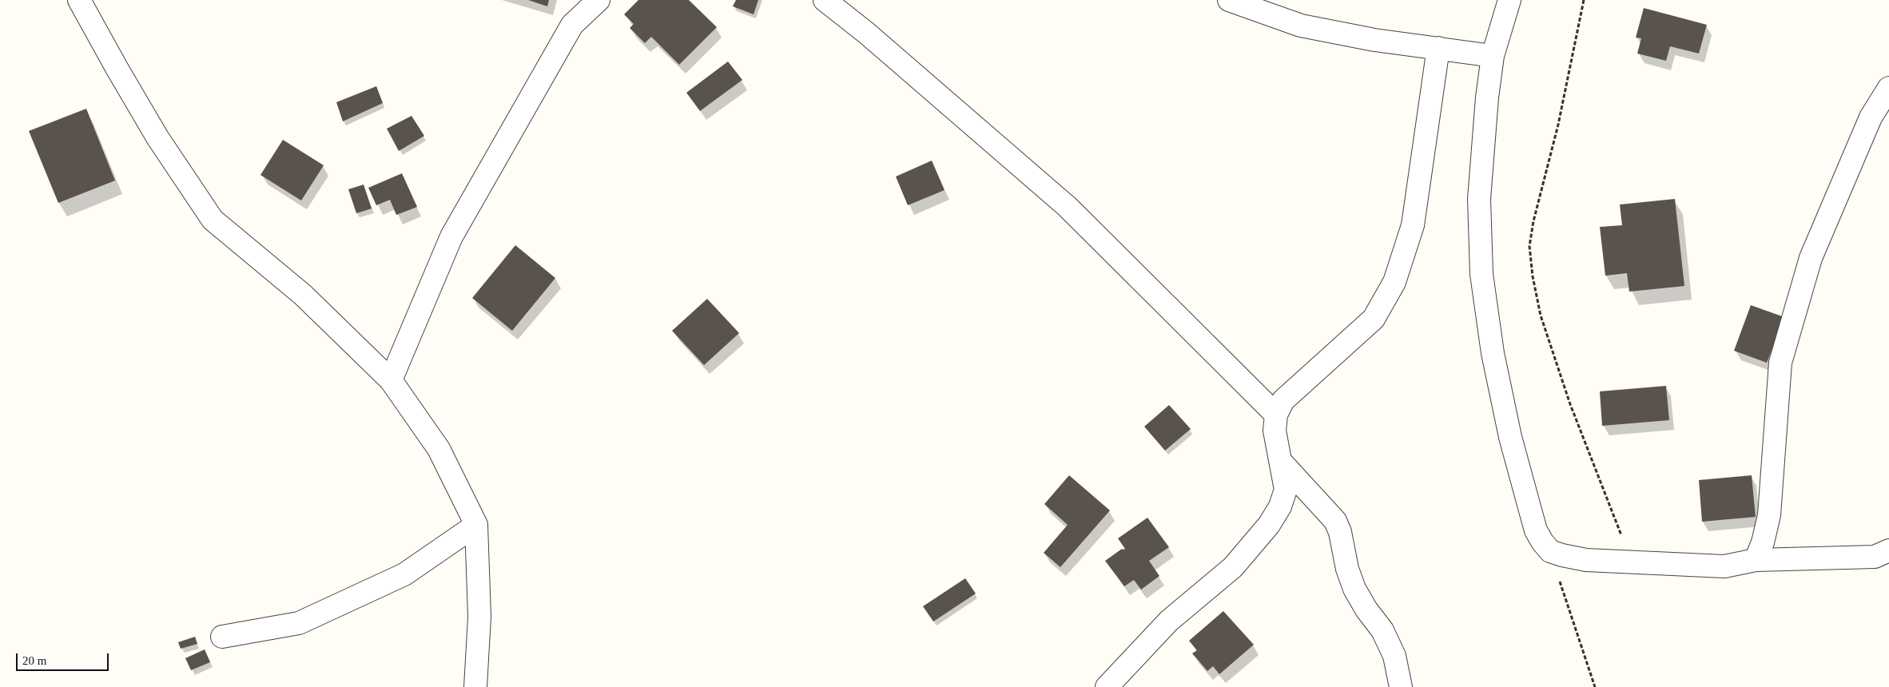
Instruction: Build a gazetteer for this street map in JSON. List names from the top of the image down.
{
  "scale_bar": "20 m"
}
